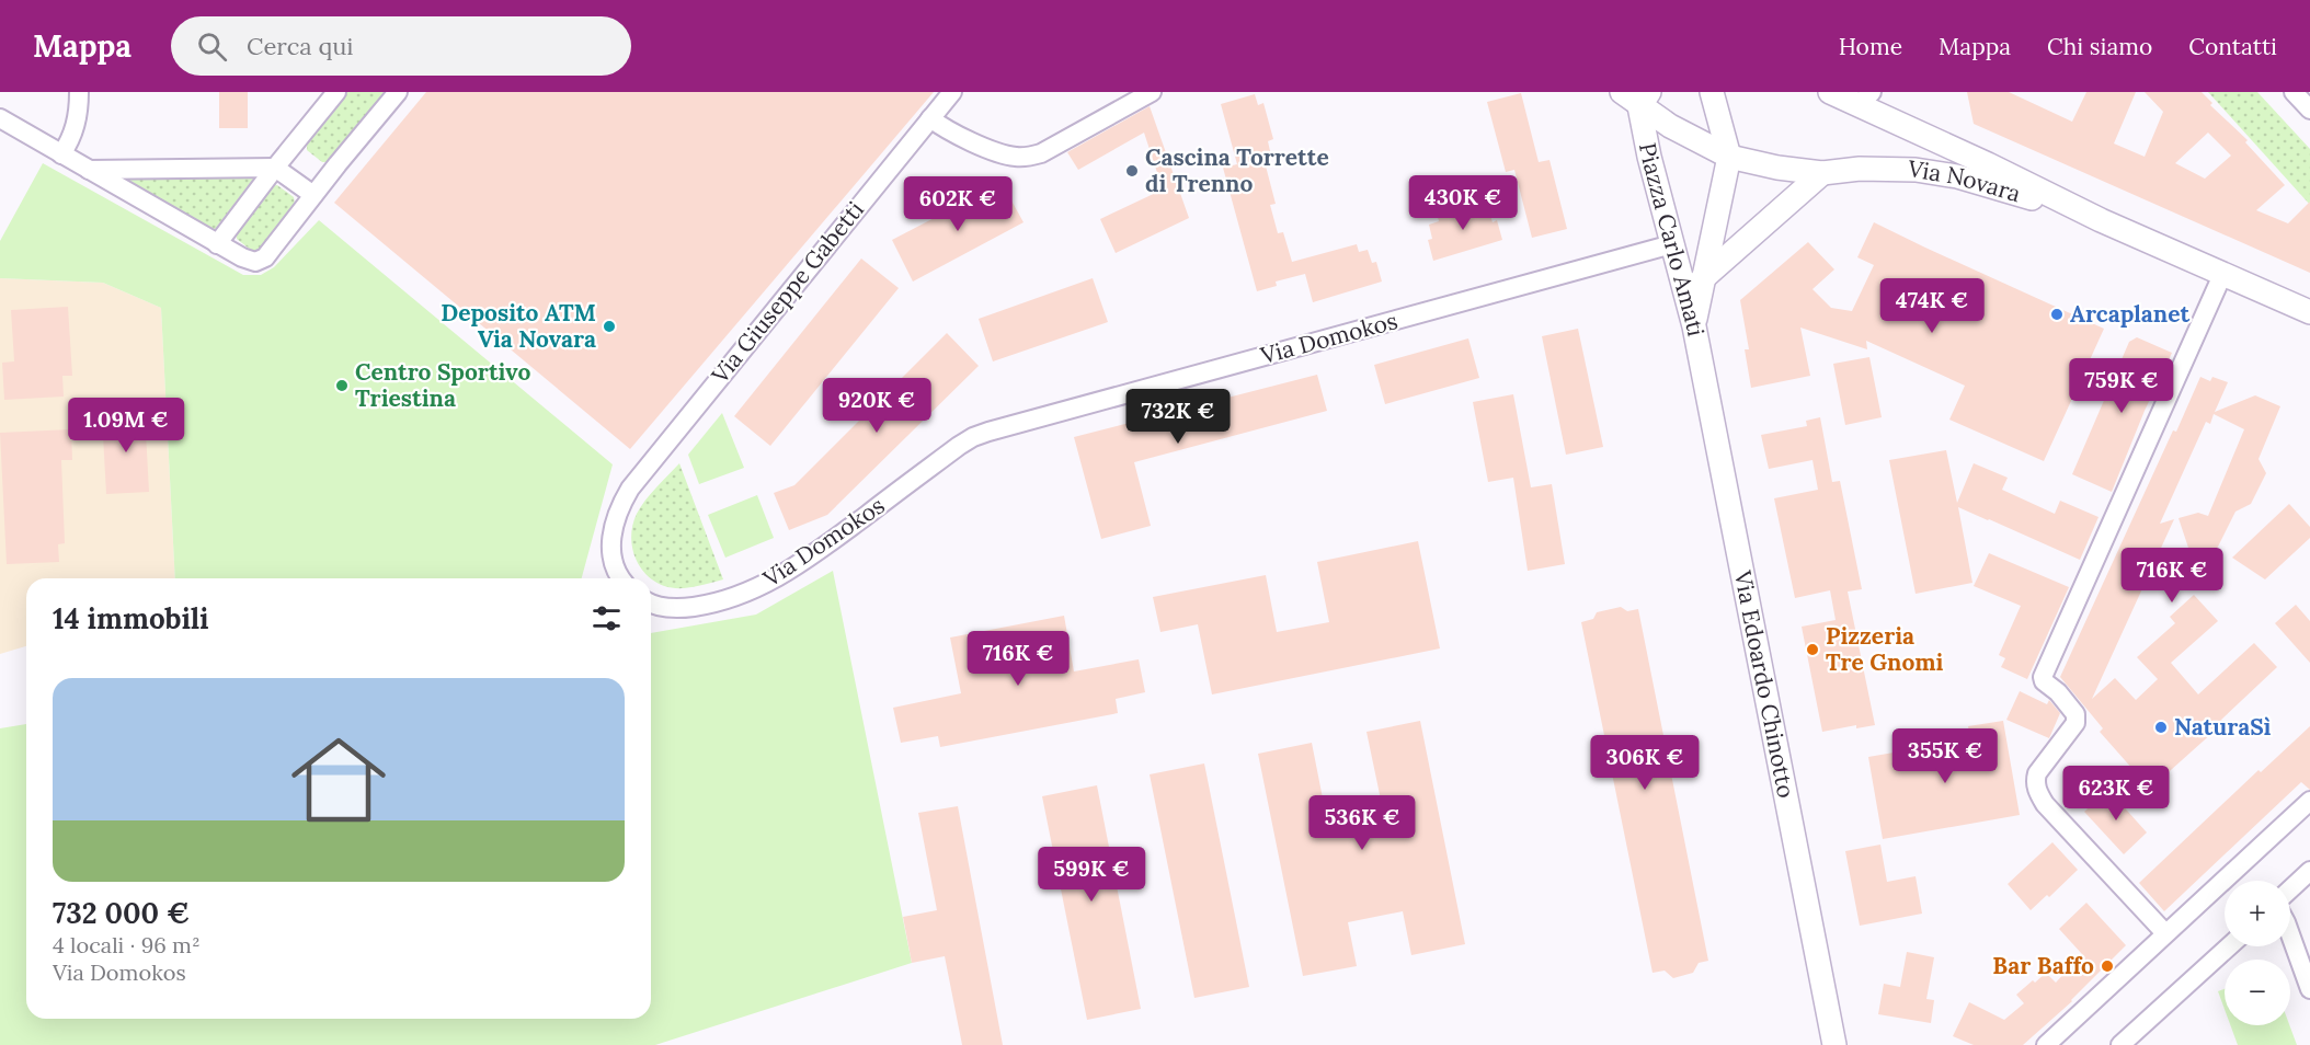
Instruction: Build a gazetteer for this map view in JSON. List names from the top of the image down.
{
  "streets": {
    "street": [
      "Via Novara",
      "Piazza Carlo Amati",
      "Via Giuseppe Gabetti",
      "Via Domokos",
      "Via Edoardo Chinotto"
    ]
  },
  "crossings": [
    ["Via Novara", "Piazza Carlo Amati"],
    ["Piazza Carlo Amati", "Via Domokos"],
    ["Piazza Carlo Amati", "Via Edoardo Chinotto"]
  ],
  "places": [
    "Cascina Torrette di Trenno",
    "Arcaplanet",
    "Deposito ATM Via Novara",
    "Centro Sportivo Triestina",
    "Pizzeria Tre Gnomi",
    "NaturaSì",
    "Bar Baffo"
  ],
  "page": {
    "header": "Mappa",
    "search": "Cerca qui",
    "nav": [
      "Home",
      "Mappa",
      "Chi siamo",
      "Contatti"
    ],
    "price": [
      "430K €",
      "602K €",
      "474K €",
      "759K €",
      "920K €",
      "732K €",
      "1.09M €",
      "716K €",
      "716K €",
      "355K €",
      "306K €",
      "623K €",
      "536K €",
      "599K €"
    ],
    "heading": "14 immobili",
    "list": [
      {
        "name": "732 000 €",
        "note": "4 locali · 96 m² · Via Domokos"
      }
    ],
    "map_buttons": ["+", "−"]
  }
}
